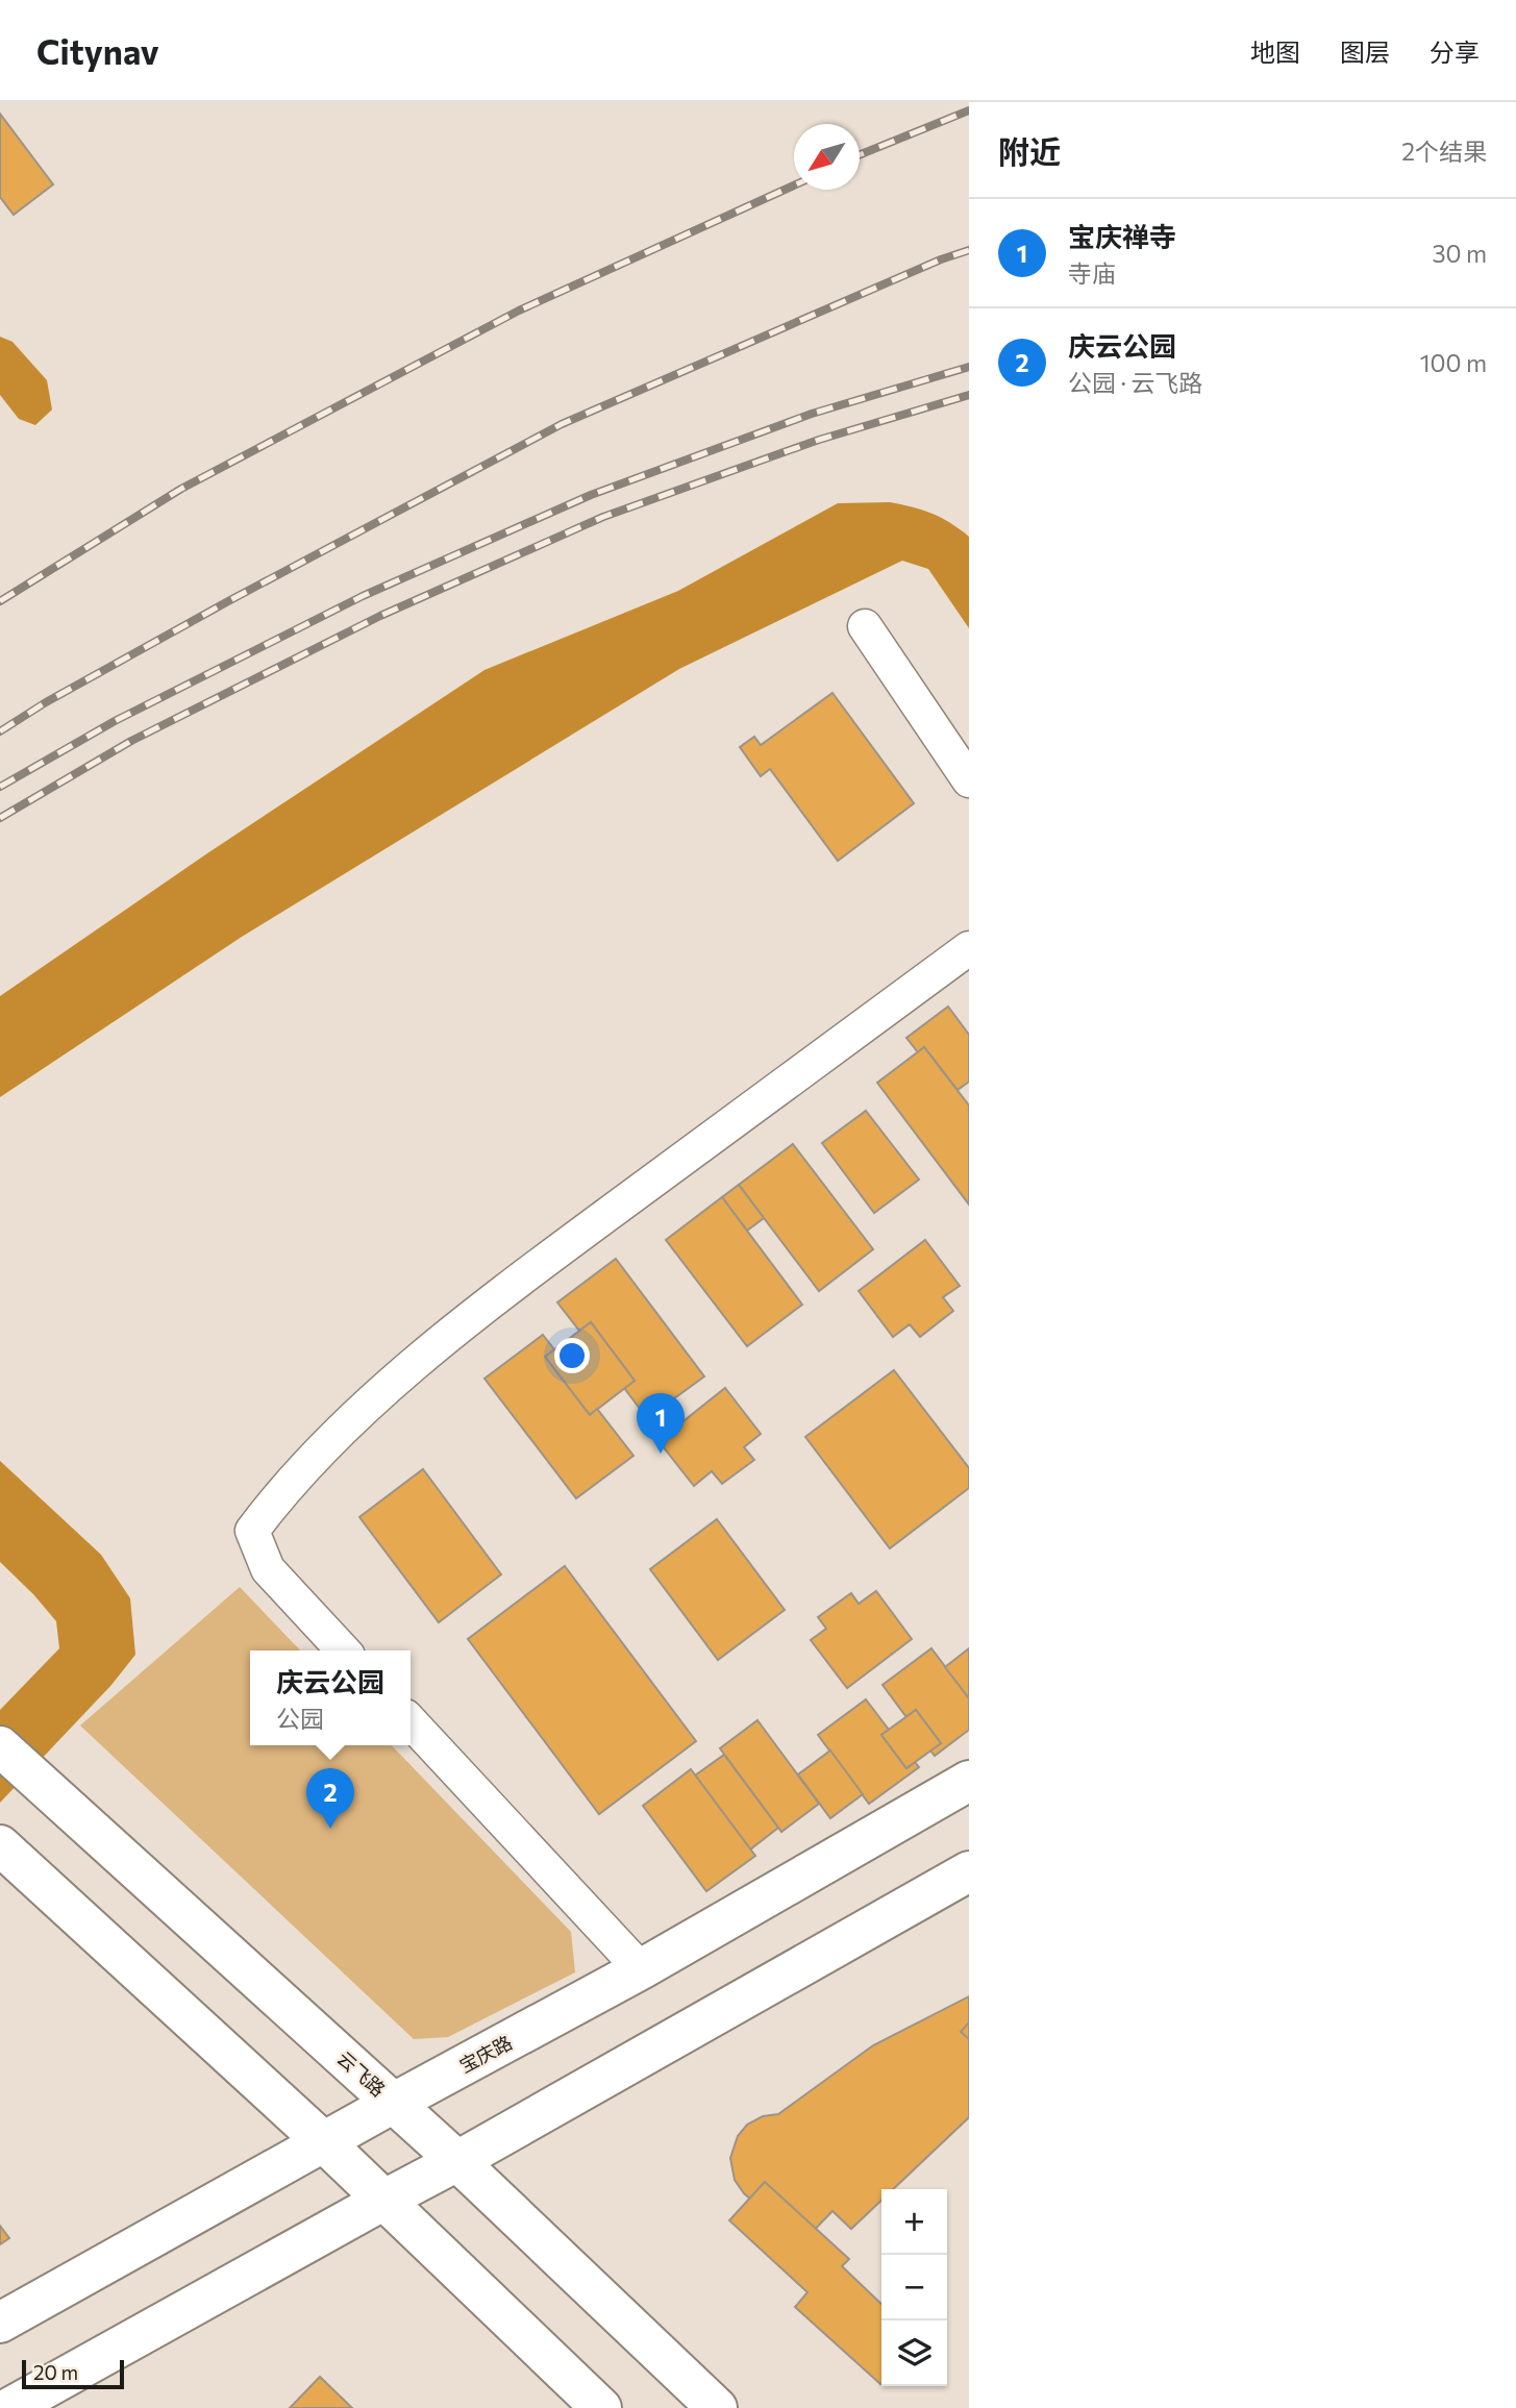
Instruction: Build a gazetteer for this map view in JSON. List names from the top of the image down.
{
  "streets": {
    "main road": ["宝庆路", "云飞路"]
  },
  "crossings": [
    ["宝庆路", "云飞路"]
  ],
  "scale_bar": "20 m",
  "north": "bottom left",
  "page": {
    "header": "Citynav",
    "nav": ["地图", "图层", "分享"],
    "heading": ["附近", "2个结果"],
    "list": [
      {
        "mark": "1",
        "name": "宝庆禅寺",
        "note": "寺庙",
        "value": "30 m"
      },
      {
        "mark": "2",
        "name": "庆云公园",
        "note": "公园 · 云飞路",
        "value": "100 m"
      }
    ],
    "pins": ["1", "2"],
    "popup": ["庆云公园", "公园"],
    "map_buttons": ["+", "−"],
    "scale": "20 m"
  }
}
